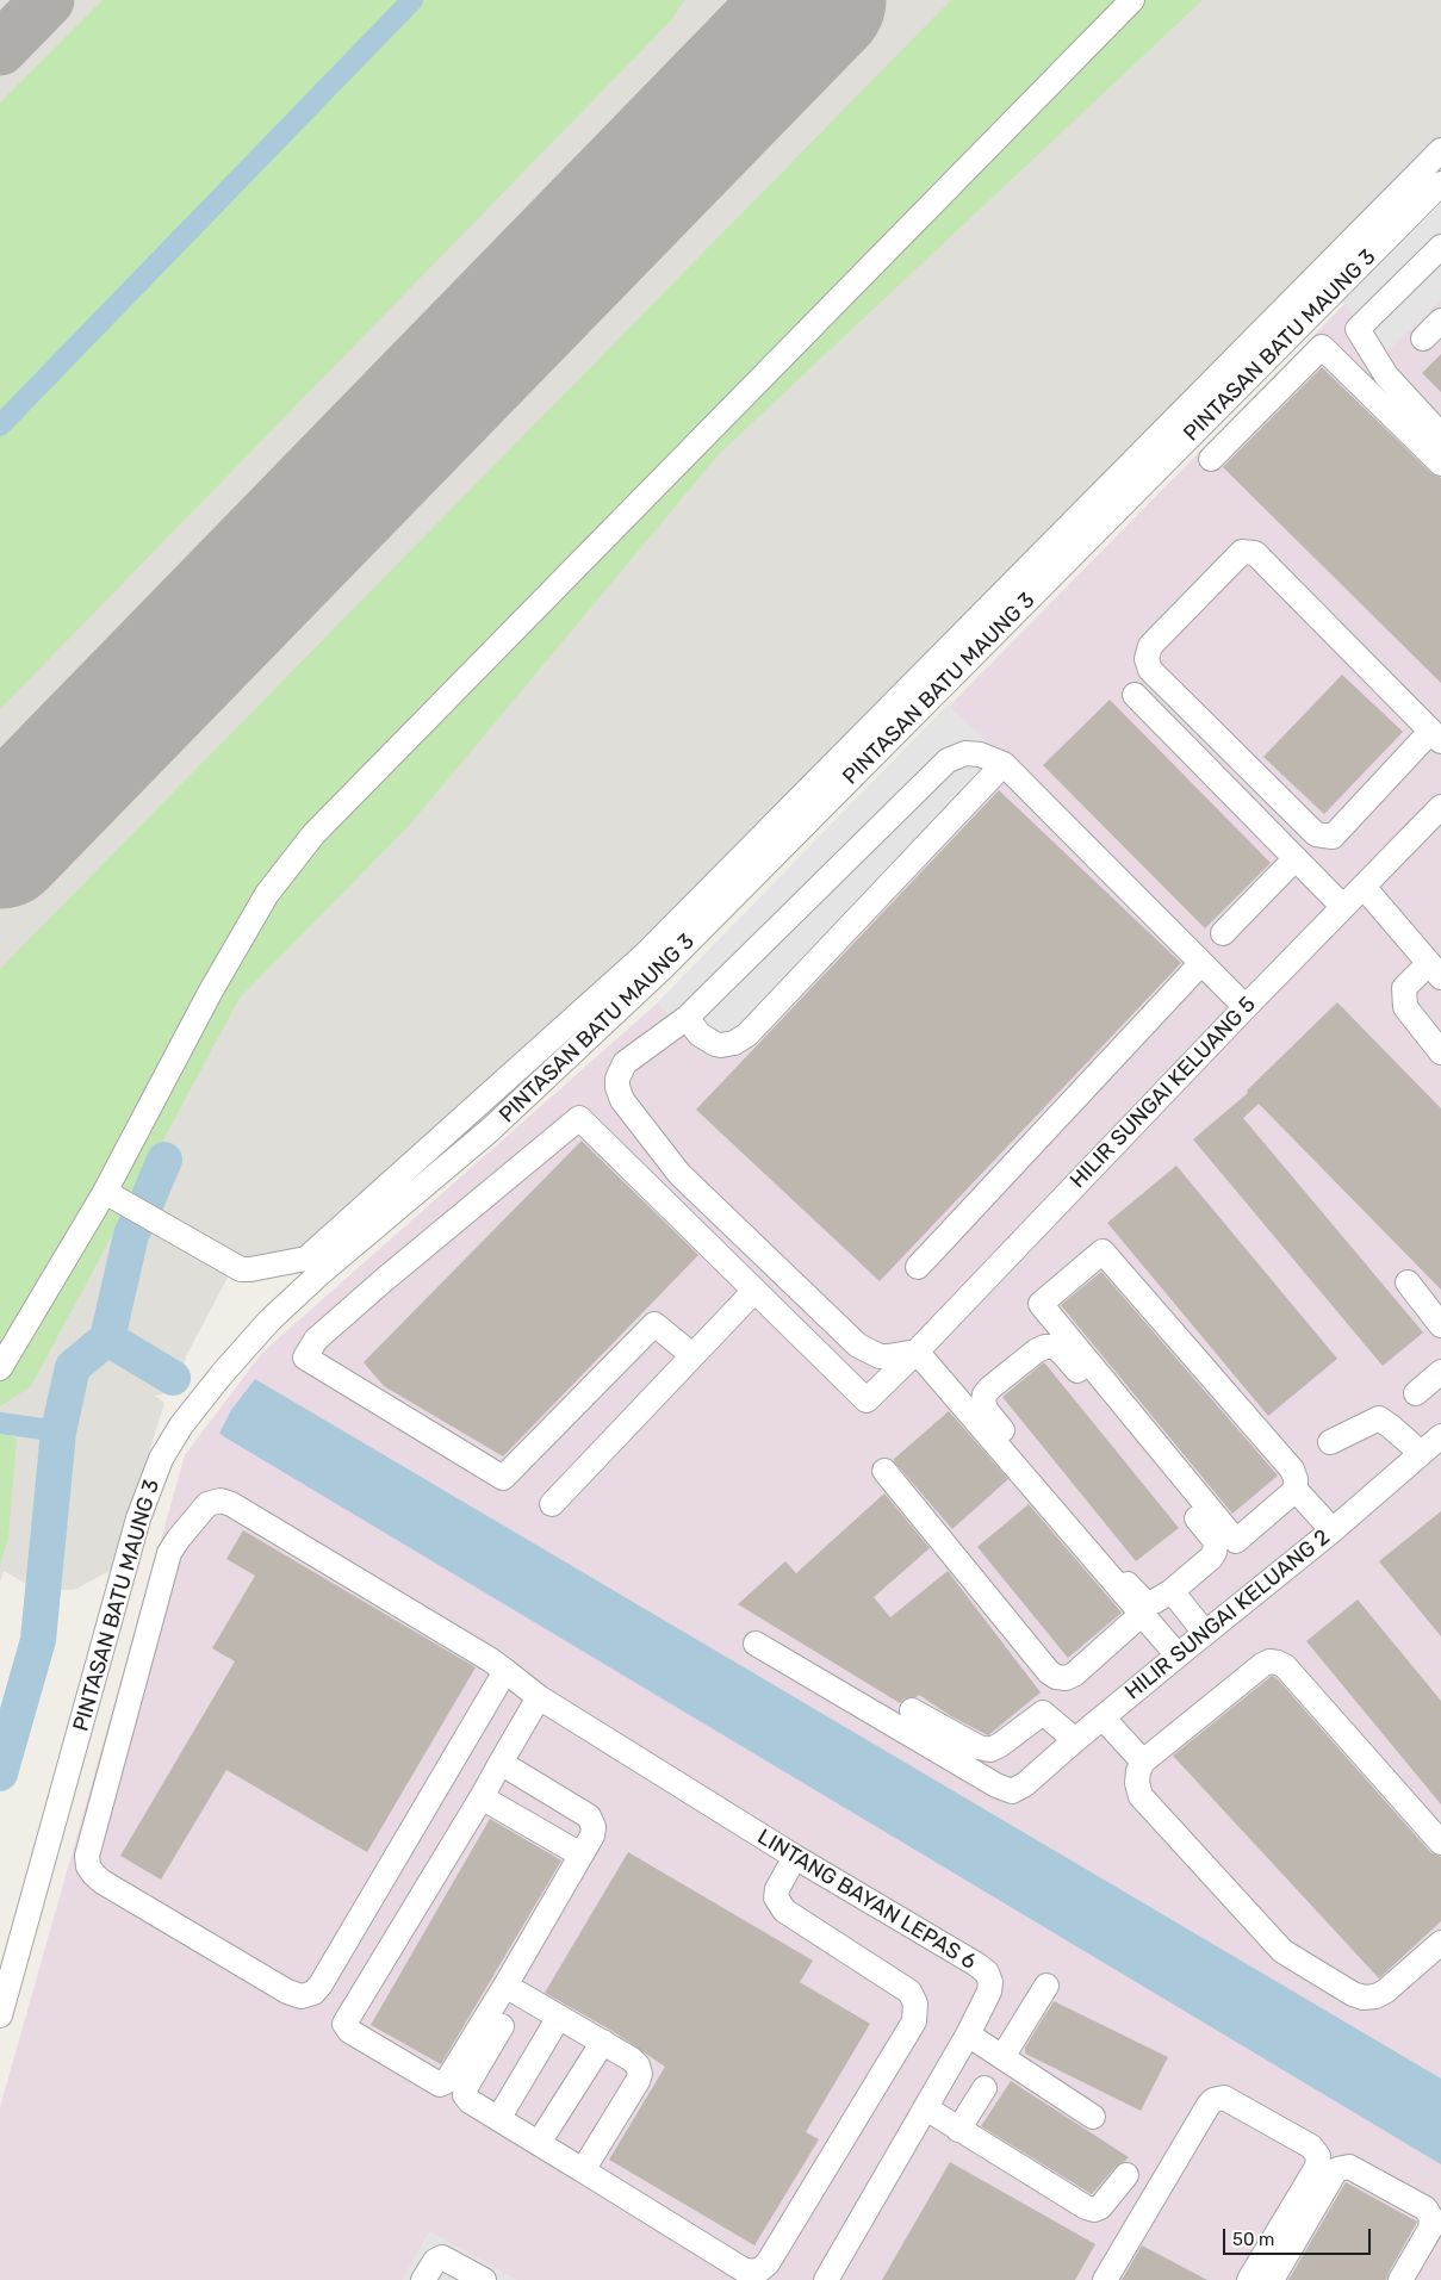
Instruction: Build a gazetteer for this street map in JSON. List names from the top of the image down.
{
  "streets": {
    "street": [
      "PINTASAN BATU MAUNG 3",
      "HILIR SUNGAI KELUANG 5",
      "HILIR SUNGAI KELUANG 2",
      "LINTANG BAYAN LEPAS 6"
    ]
  },
  "scale_bar": "50 m"
}
